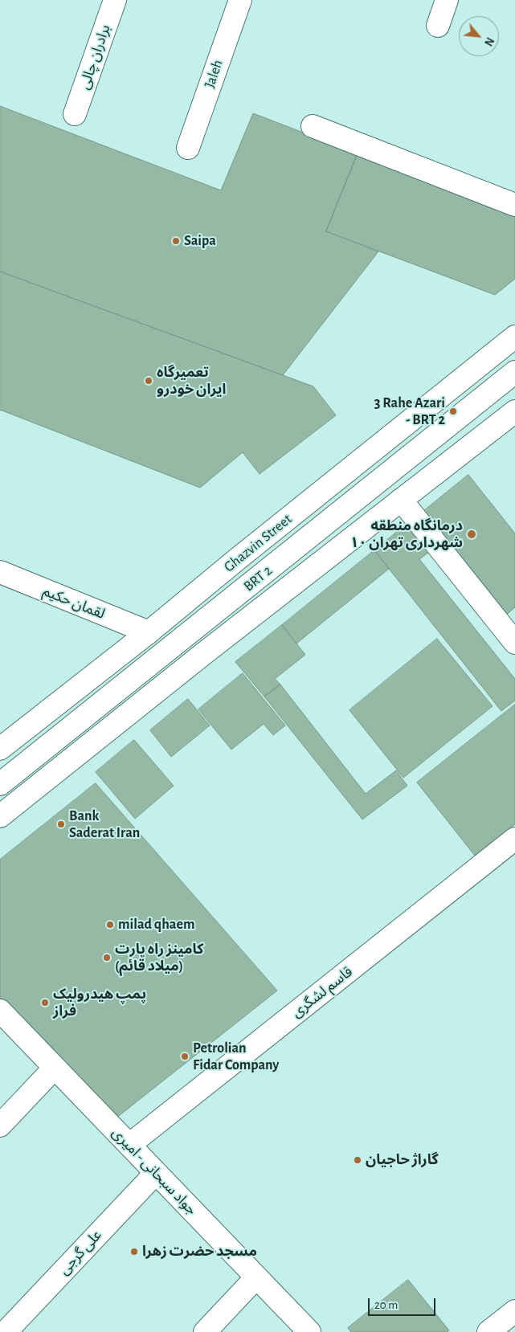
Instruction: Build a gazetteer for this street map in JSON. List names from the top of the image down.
{
  "streets": {
    "main road": [
      "برادران چالی",
      "Jaleh",
      "Ghazvin Street",
      "BRT 2",
      "لقمان حکیم",
      "قاسم لشگری",
      "جواد سبحانی - امیری",
      "علی گرجی"
    ]
  },
  "crossings": [
    ["Ghazvin Street", "لقمان حکیم"],
    ["قاسم لشگری", "جواد سبحانی - امیری"],
    ["جواد سبحانی - امیری", "علی گرجی"]
  ],
  "places": [
    "Saipa",
    "تعمیرگاه ایران خودرو",
    "3 Rahe Azari - BRT 2",
    "درمانگاه منطقه ۱۰ شهرداری تهران",
    "Bank Saderat Iran",
    "milad qhaem",
    "کامینز راه پارت (میلاد قائم)",
    "پمپ هیدرولیک فراز",
    "Petrolian Fidar Company",
    "گاراژ حاجیان",
    "مسجد حضرت زهرا"
  ],
  "scale_bar": "20 m",
  "north": "bottom right"
}
